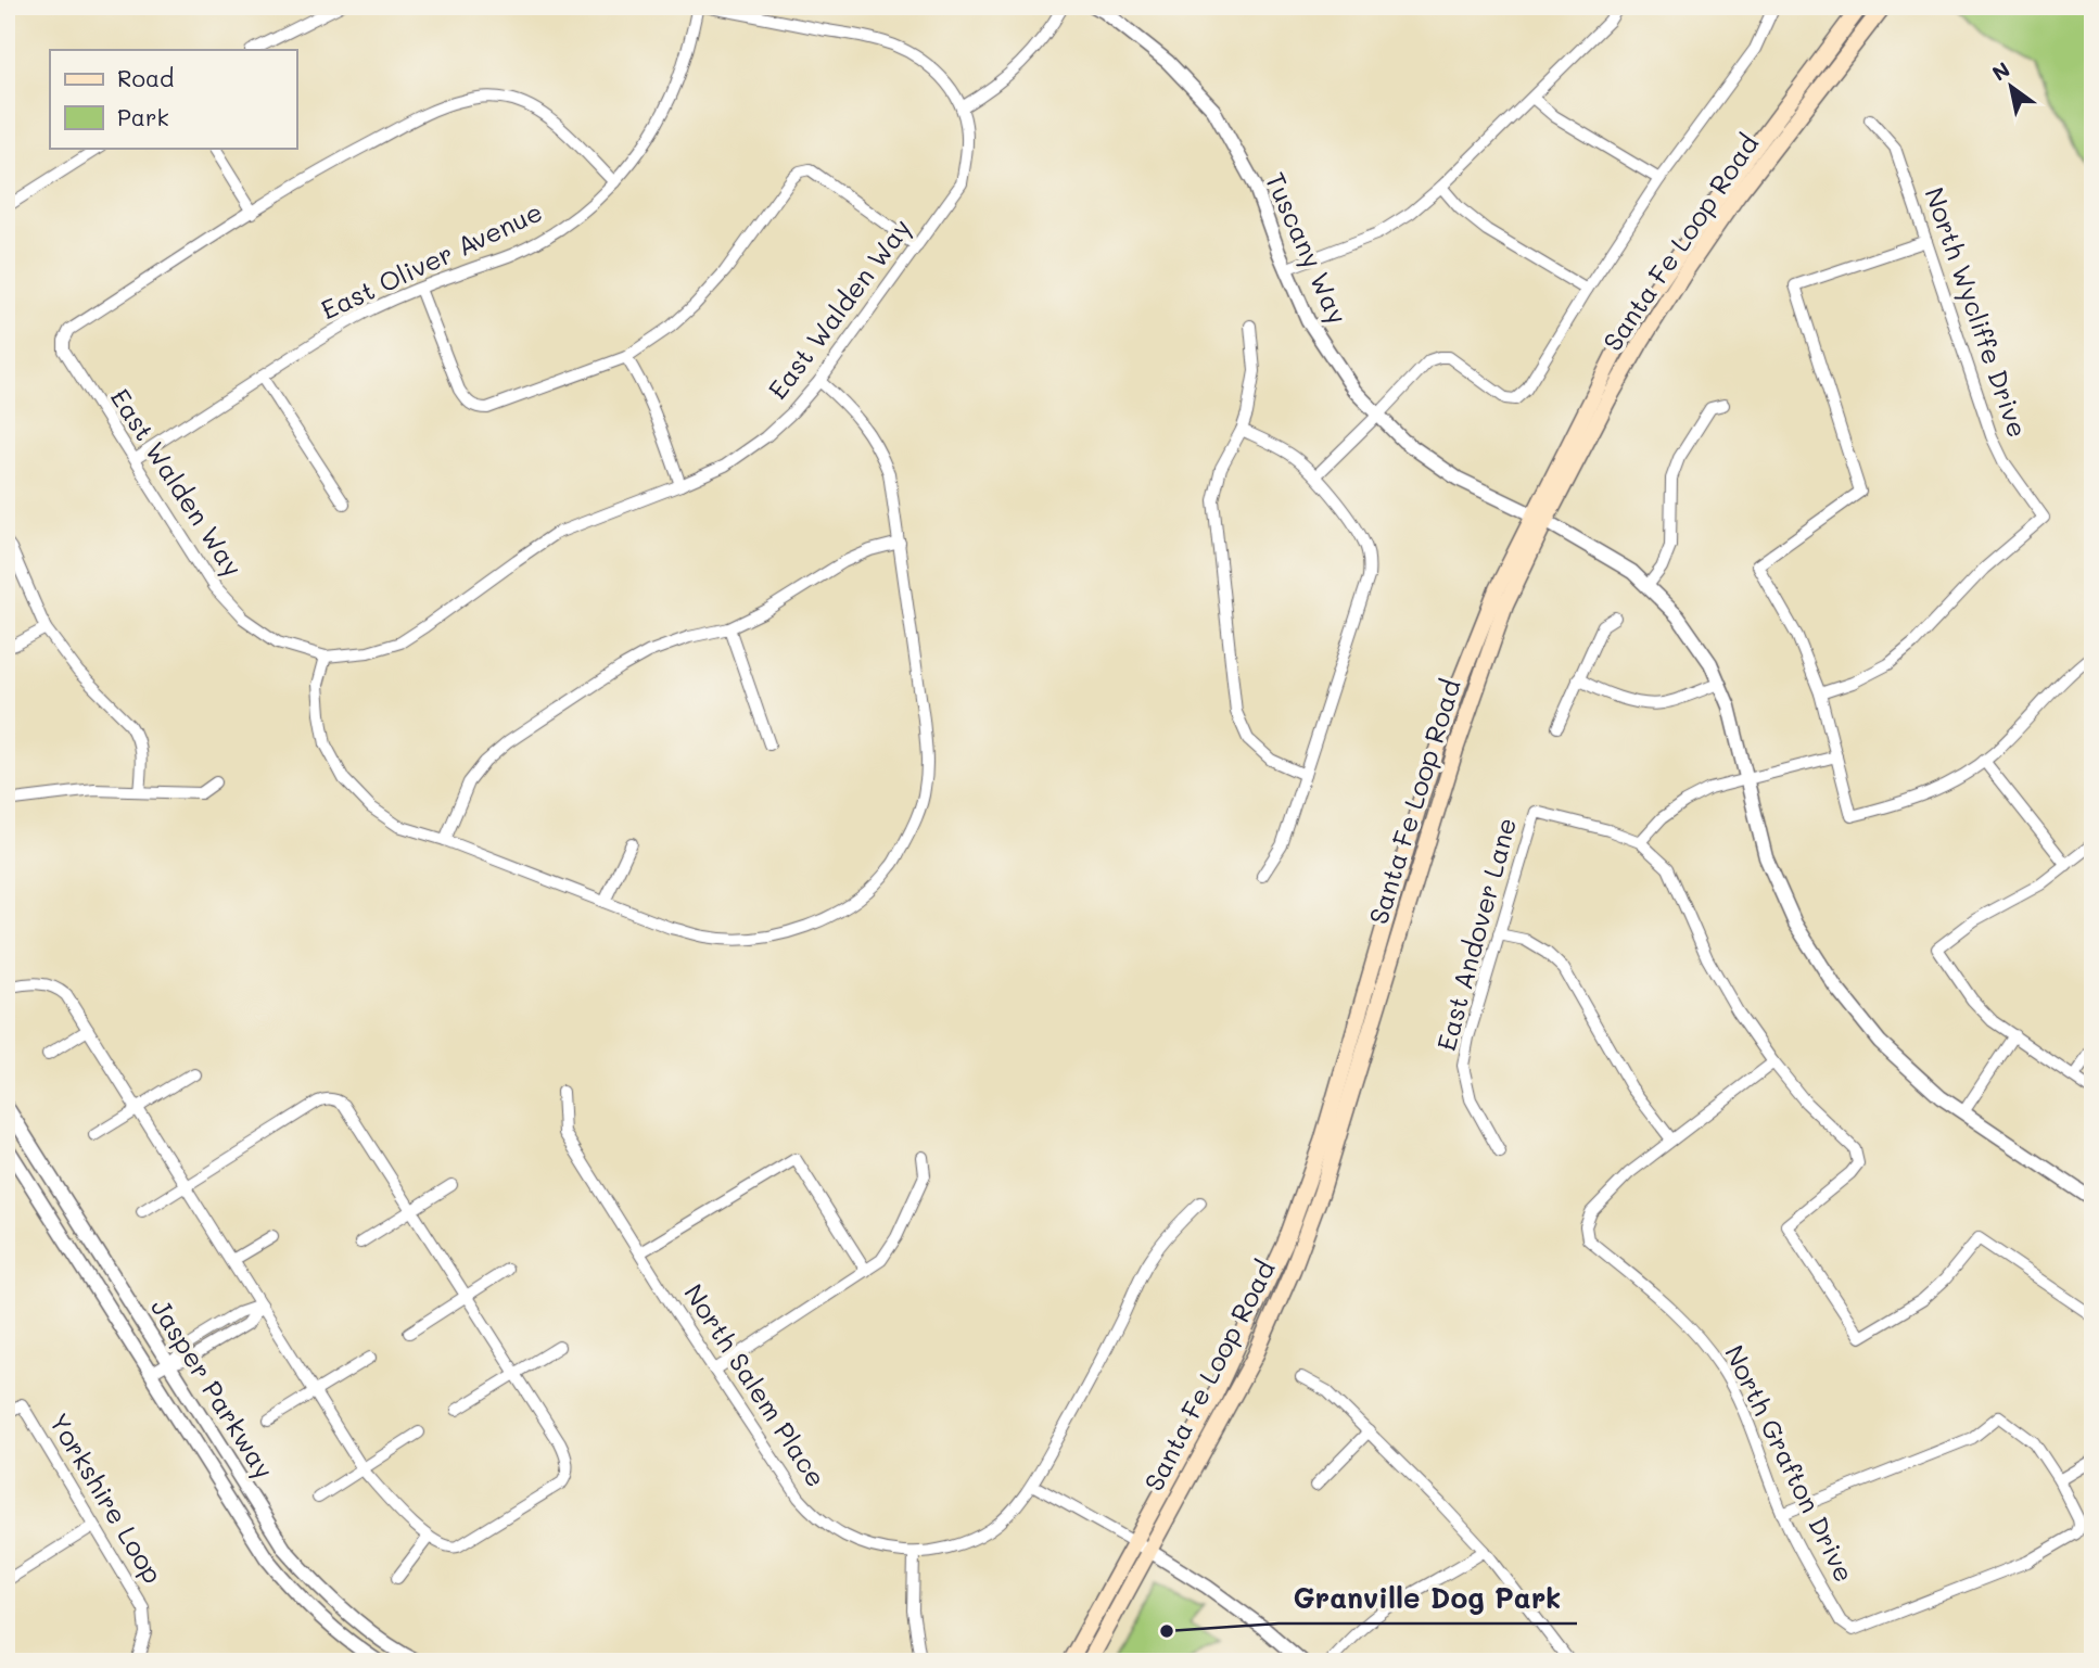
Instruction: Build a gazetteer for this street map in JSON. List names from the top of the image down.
{
  "streets": {
    "main road": ["Santa Fe Loop Road"],
    "street": [
      "Tuscany Way",
      "East Oliver Avenue",
      "East Walden Way",
      "North Wycliffe Drive",
      "East Andover Lane",
      "North Salem Place",
      "Jasper Parkway",
      "North Grafton Drive",
      "Yorkshire Loop"
    ]
  },
  "crossings": [
    ["Santa Fe Loop Road", "Tuscany Way"],
    ["East Oliver Avenue", "East Walden Way"]
  ],
  "places": ["Granville Dog Park"],
  "legend": ["Road", "Park"],
  "north": "top left"
}
